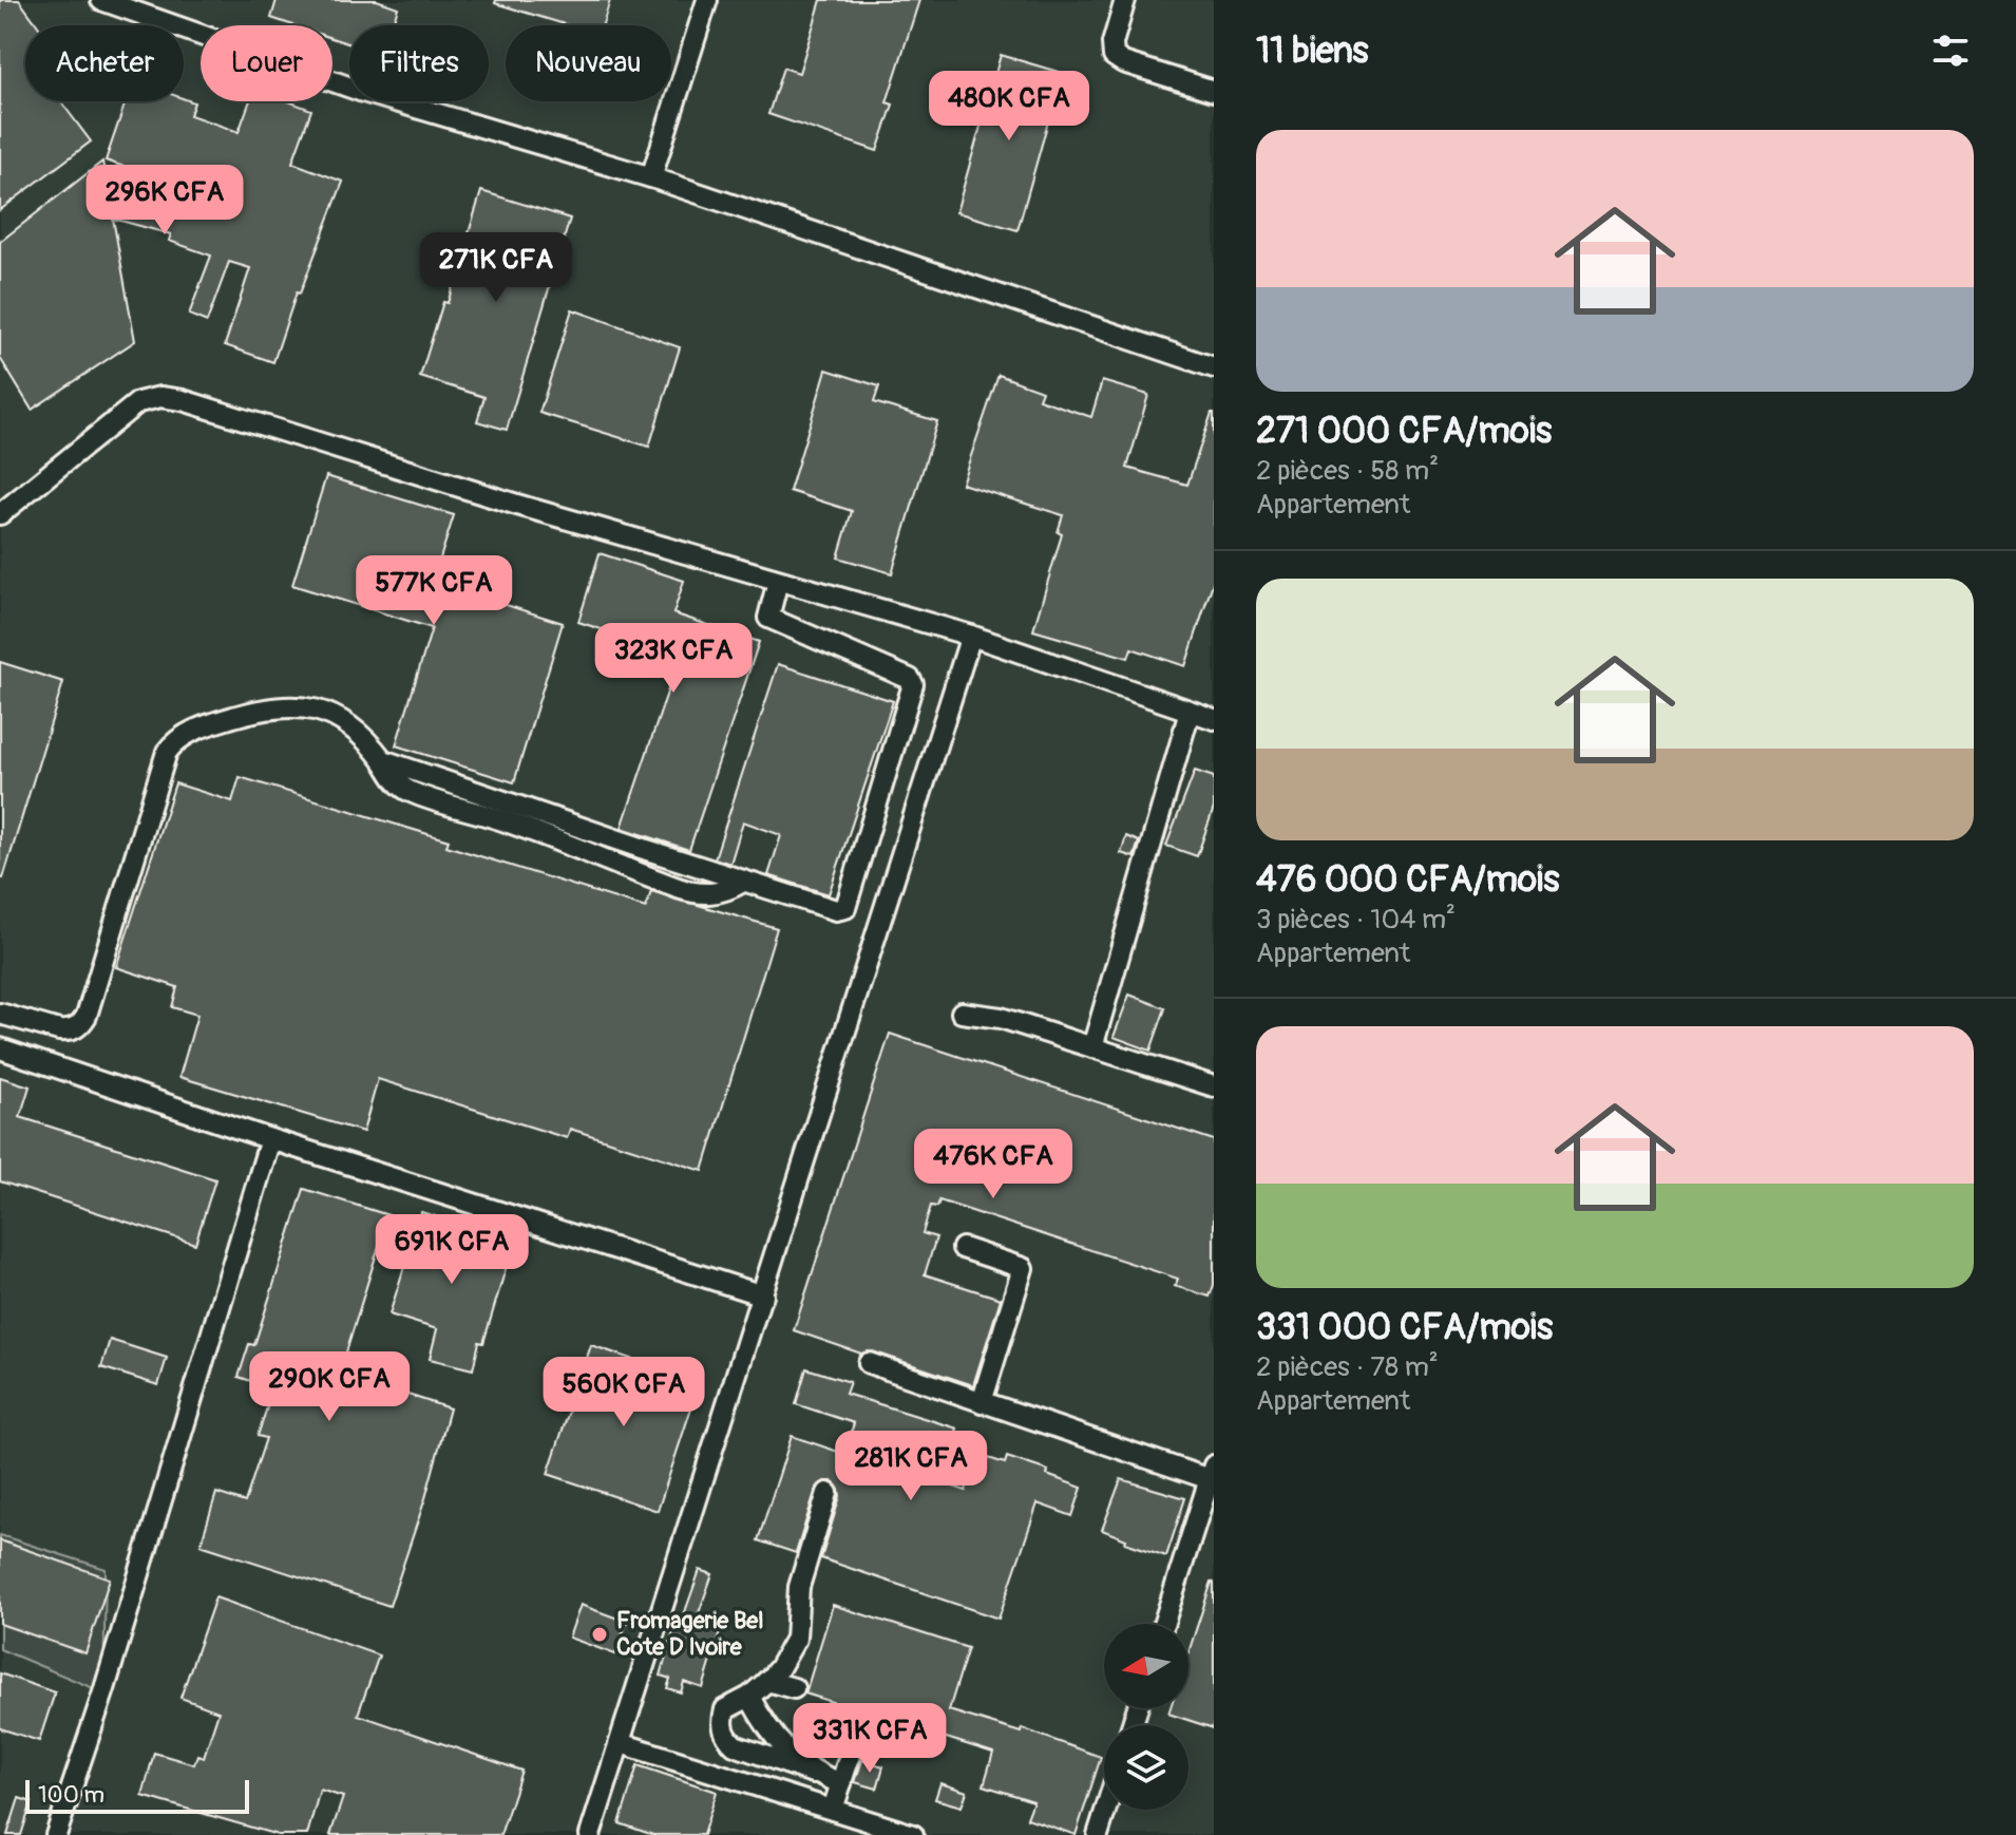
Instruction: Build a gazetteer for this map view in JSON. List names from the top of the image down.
{
  "places": ["Fromagerie Bel Cote D Ivoire"],
  "scale_bar": "100 m",
  "north": "left",
  "page": {
    "heading": "11 biens",
    "chip": [
      "Acheter",
      "Louer",
      "Filtres",
      "Nouveau"
    ],
    "price": [
      "480K CFA",
      "296K CFA",
      "271K CFA",
      "577K CFA",
      "323K CFA",
      "476K CFA",
      "691K CFA",
      "290K CFA",
      "560K CFA",
      "281K CFA",
      "331K CFA"
    ],
    "list": [
      {
        "name": "271 000 CFA/mois",
        "note": "2 pièces · 58 m² · Appartement"
      },
      {
        "name": "476 000 CFA/mois",
        "note": "3 pièces · 104 m² · Appartement"
      },
      {
        "name": "331 000 CFA/mois",
        "note": "2 pièces · 78 m² · Appartement"
      }
    ],
    "scale": "100 m"
  }
}
